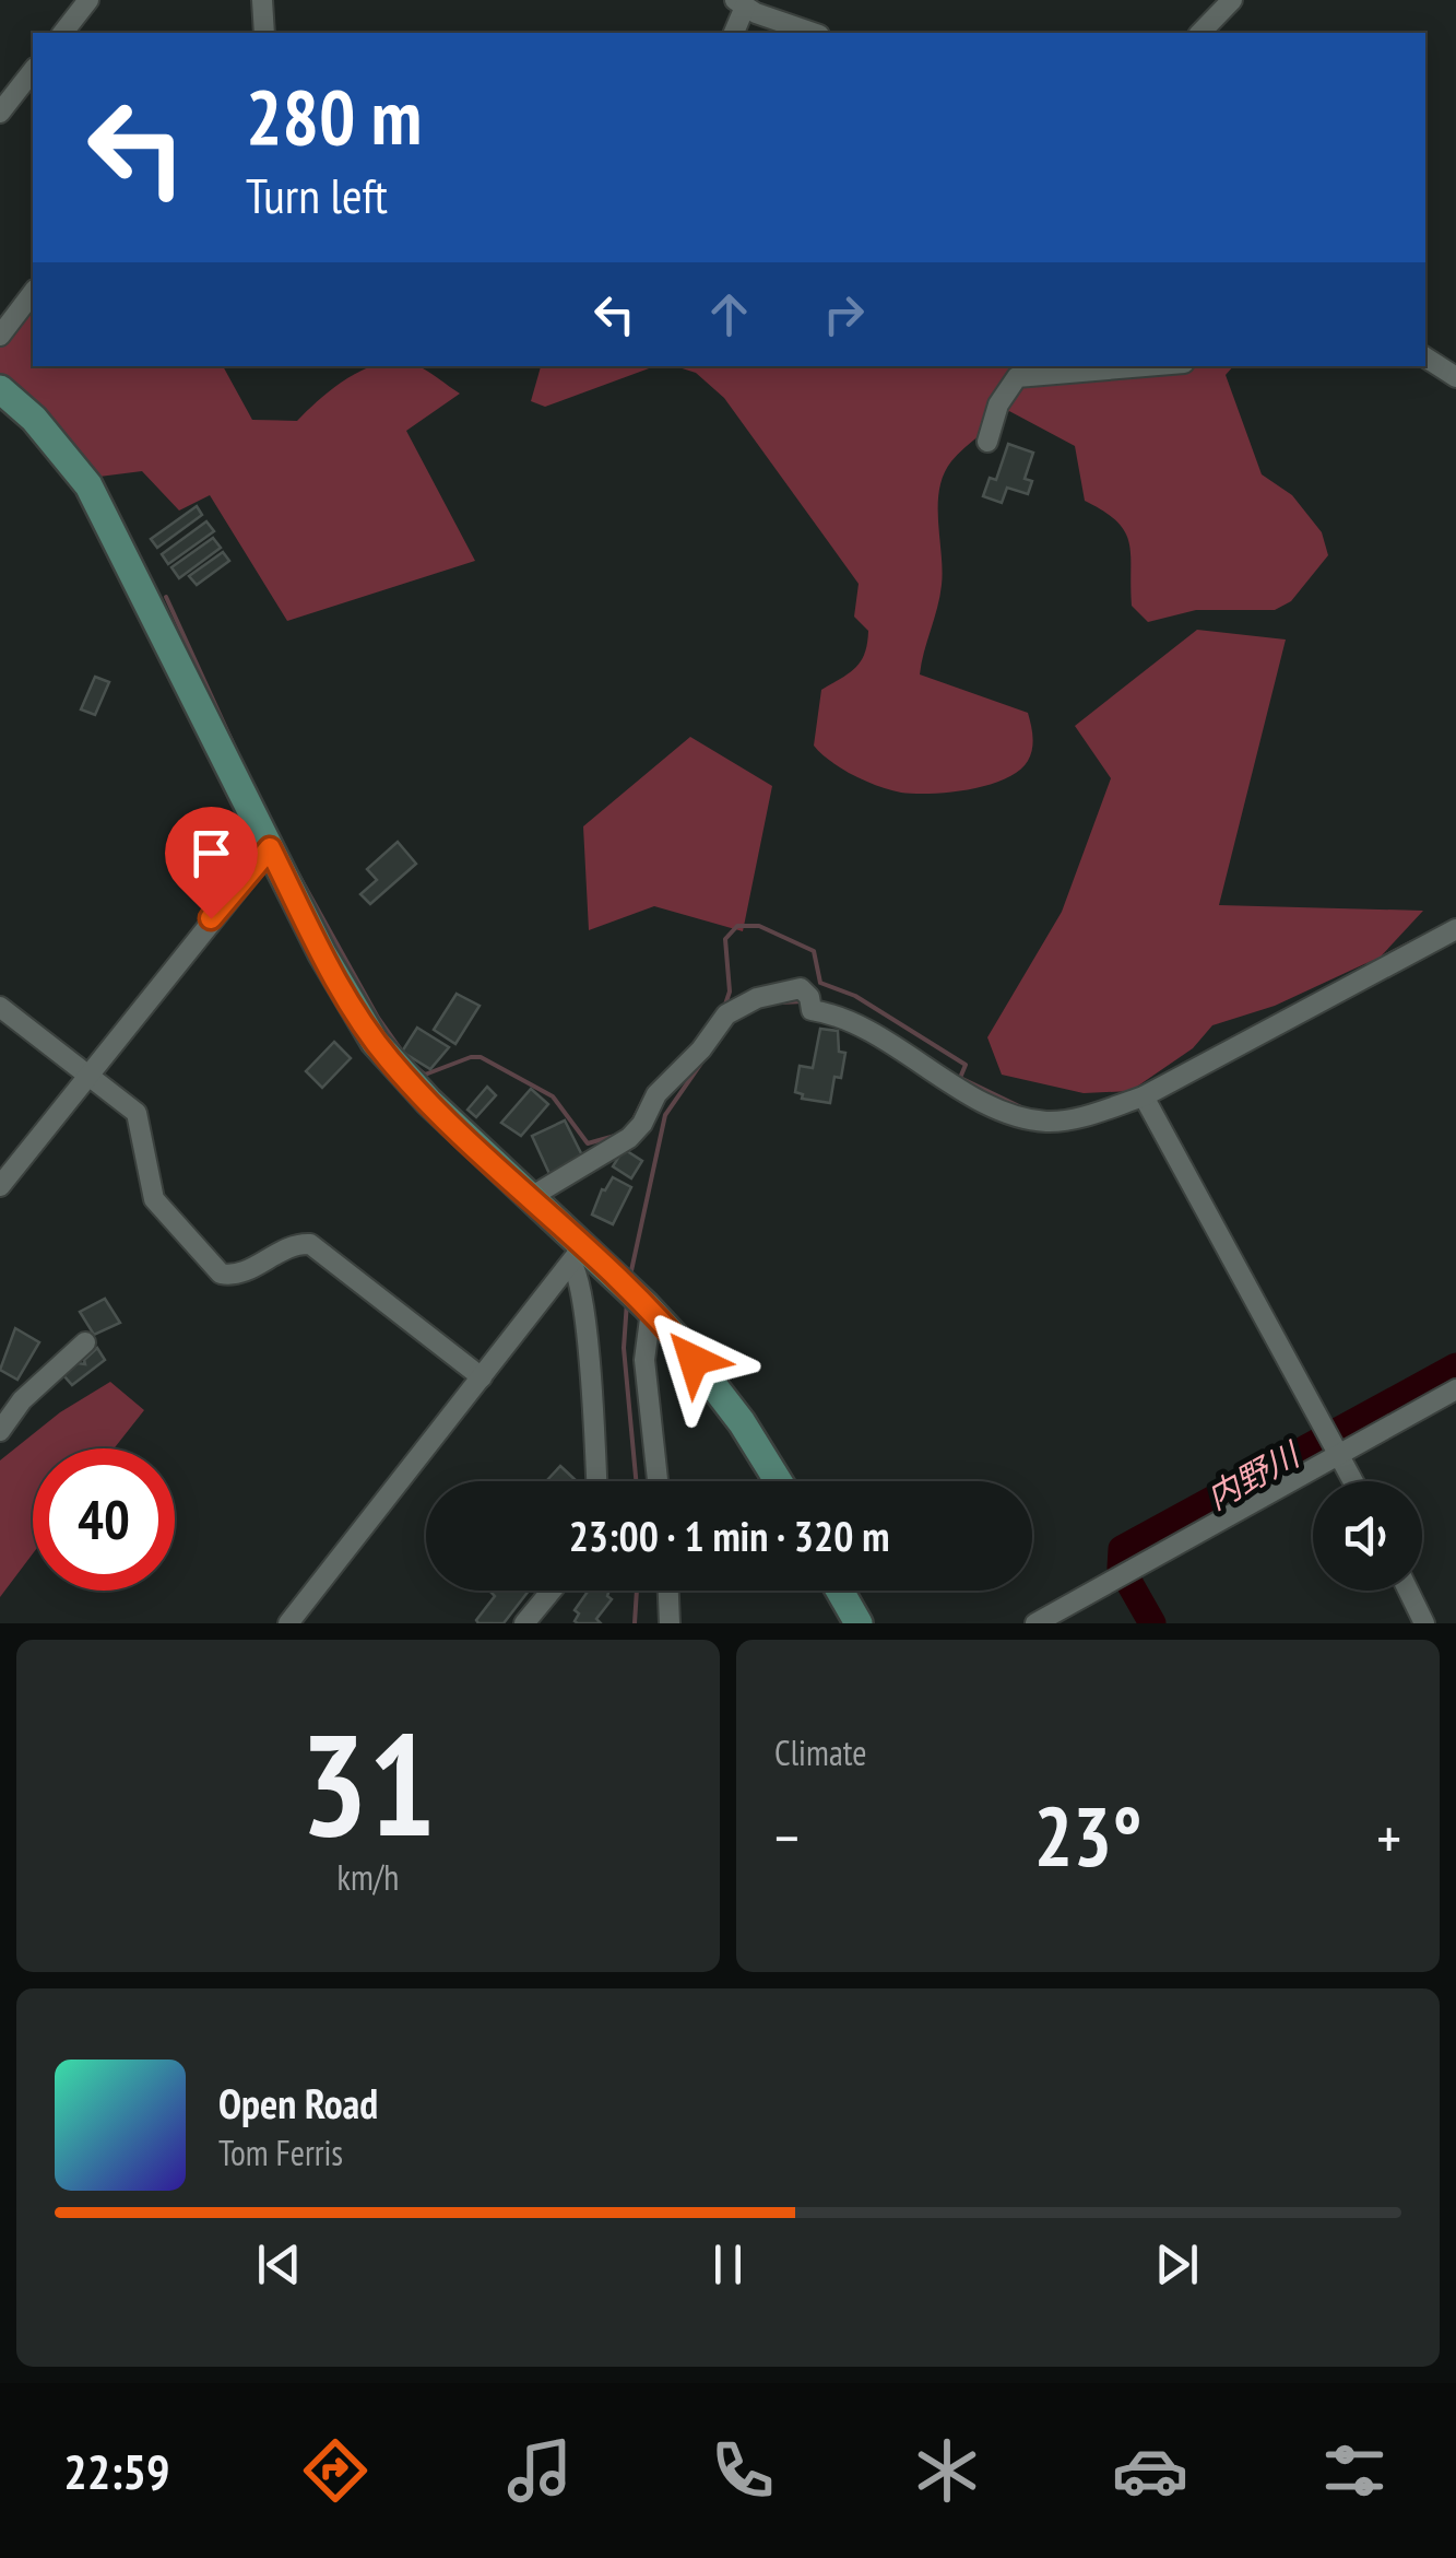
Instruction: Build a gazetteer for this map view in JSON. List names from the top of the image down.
{
  "water": ["内野川"],
  "page": {
    "turn": ["280 m", "Turn left"],
    "limit": "40",
    "trip": "23:00 · 1 min · 320 m",
    "tile": [
      ["31", "km/h"],
      "Climate"
    ],
    "heat": ["−", "23°", "+"],
    "song": ["Open Road", "Tom Ferris"],
    "tabs": "22:59"
  }
}
